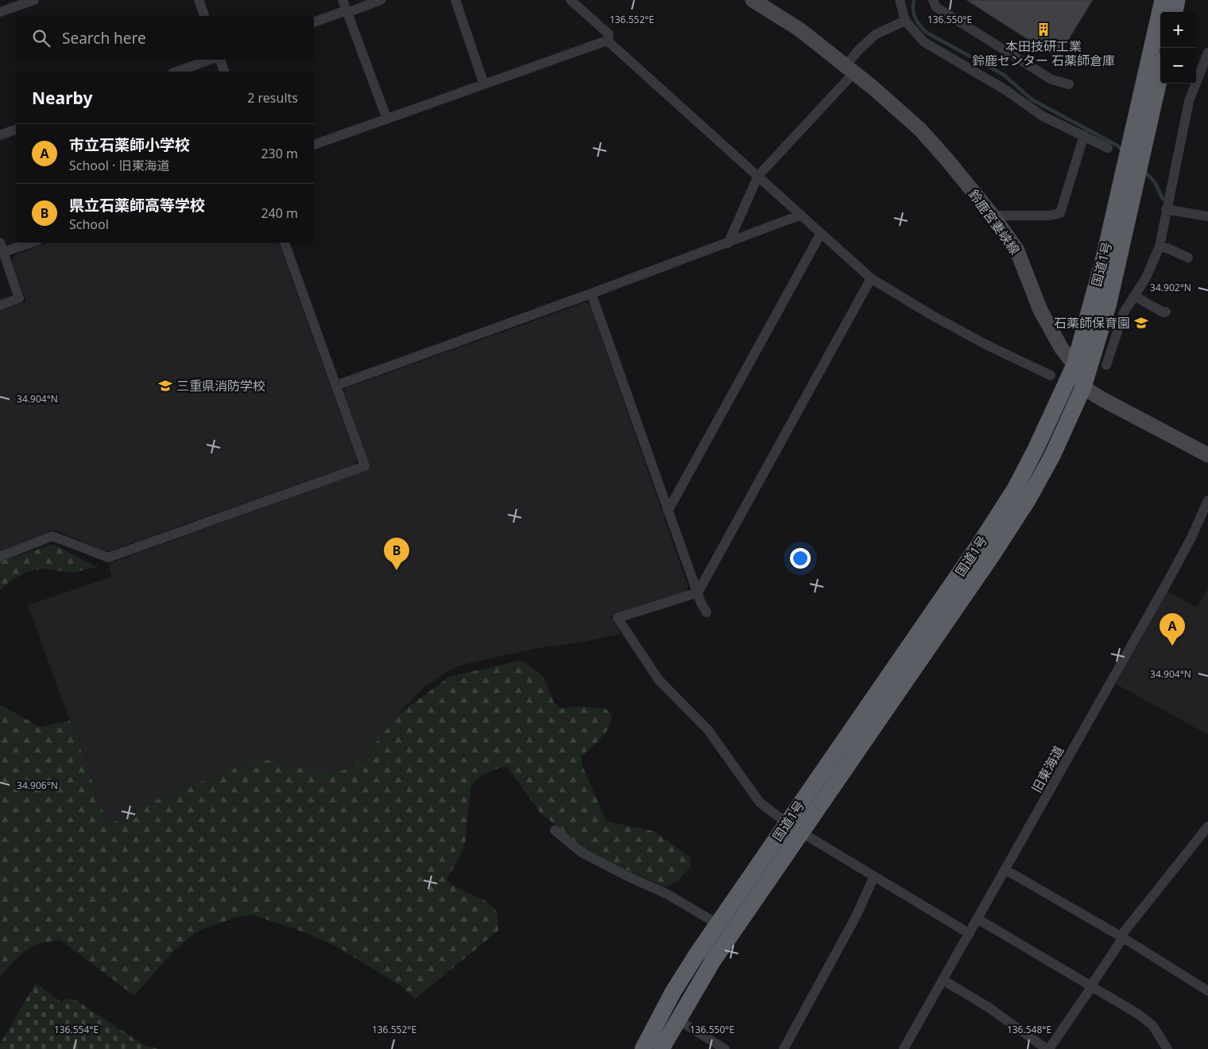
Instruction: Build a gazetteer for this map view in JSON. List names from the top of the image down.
{
  "streets": {
    "highway": ["国道1号"],
    "main road": ["鈴鹿宮妻峡線"],
    "street": ["旧東海道"]
  },
  "crossings": [
    ["鈴鹿宮妻峡線", "国道1号"]
  ],
  "places": {
    "building": ["本田技研工業 鈴鹿センター 石薬師倉庫"],
    "school or university": ["石薬師保育園", "三重県消防学校"]
  },
  "page": {
    "map_buttons": ["+", "−"],
    "search": "Search here",
    "heading": ["Nearby", "2 results"],
    "list": [
      {
        "mark": "A",
        "name": "市立石薬師小学校",
        "note": "School · 旧東海道",
        "value": "230 m"
      },
      {
        "mark": "B",
        "name": "県立石薬師高等学校",
        "note": "School",
        "value": "240 m"
      }
    ],
    "pins": ["B", "A"]
  },
  "coordinates": [
    "136.552°E",
    "136.550°E",
    "34.902°N",
    "34.904°N",
    "34.906°N",
    "136.554°E",
    "136.548°E"
  ]
}
